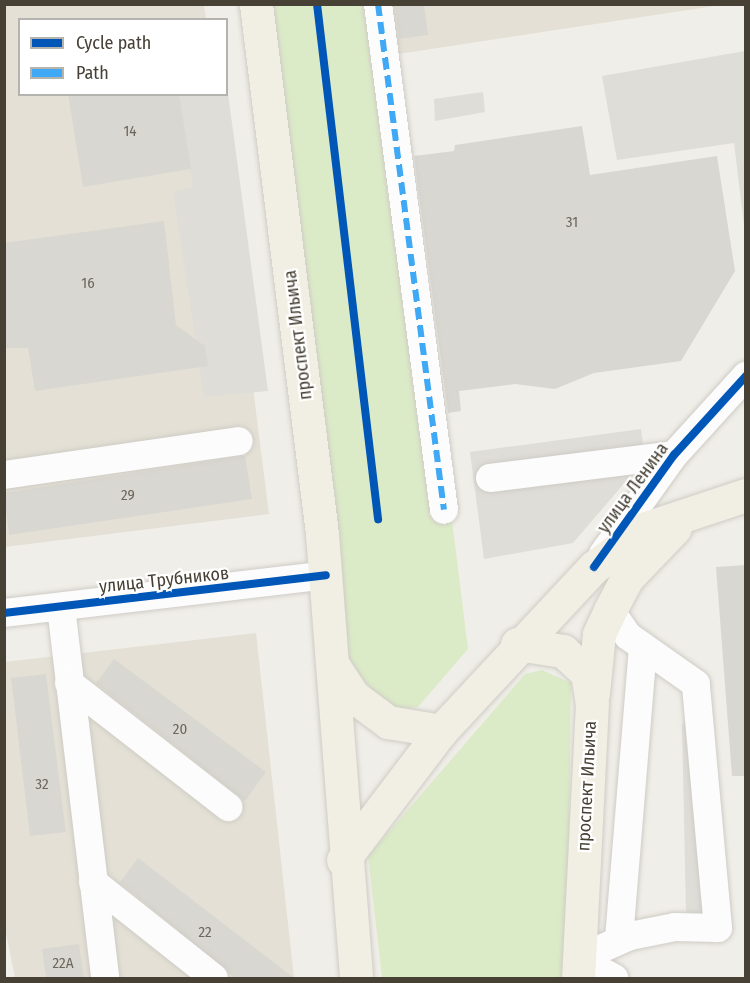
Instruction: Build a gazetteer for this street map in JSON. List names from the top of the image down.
{
  "streets": {
    "main road": ["проспект Ильича", "улица Ленина"],
    "street": ["улица Трубников"]
  },
  "crossings": [
    ["проспект Ильича", "улица Ленина"],
    ["проспект Ильича", "улица Трубников"]
  ],
  "house_numbers": [
    "14",
    "31",
    "16",
    "29",
    "20",
    "32",
    "22",
    "22А"
  ],
  "legend": ["Cycle path", "Path"]
}
